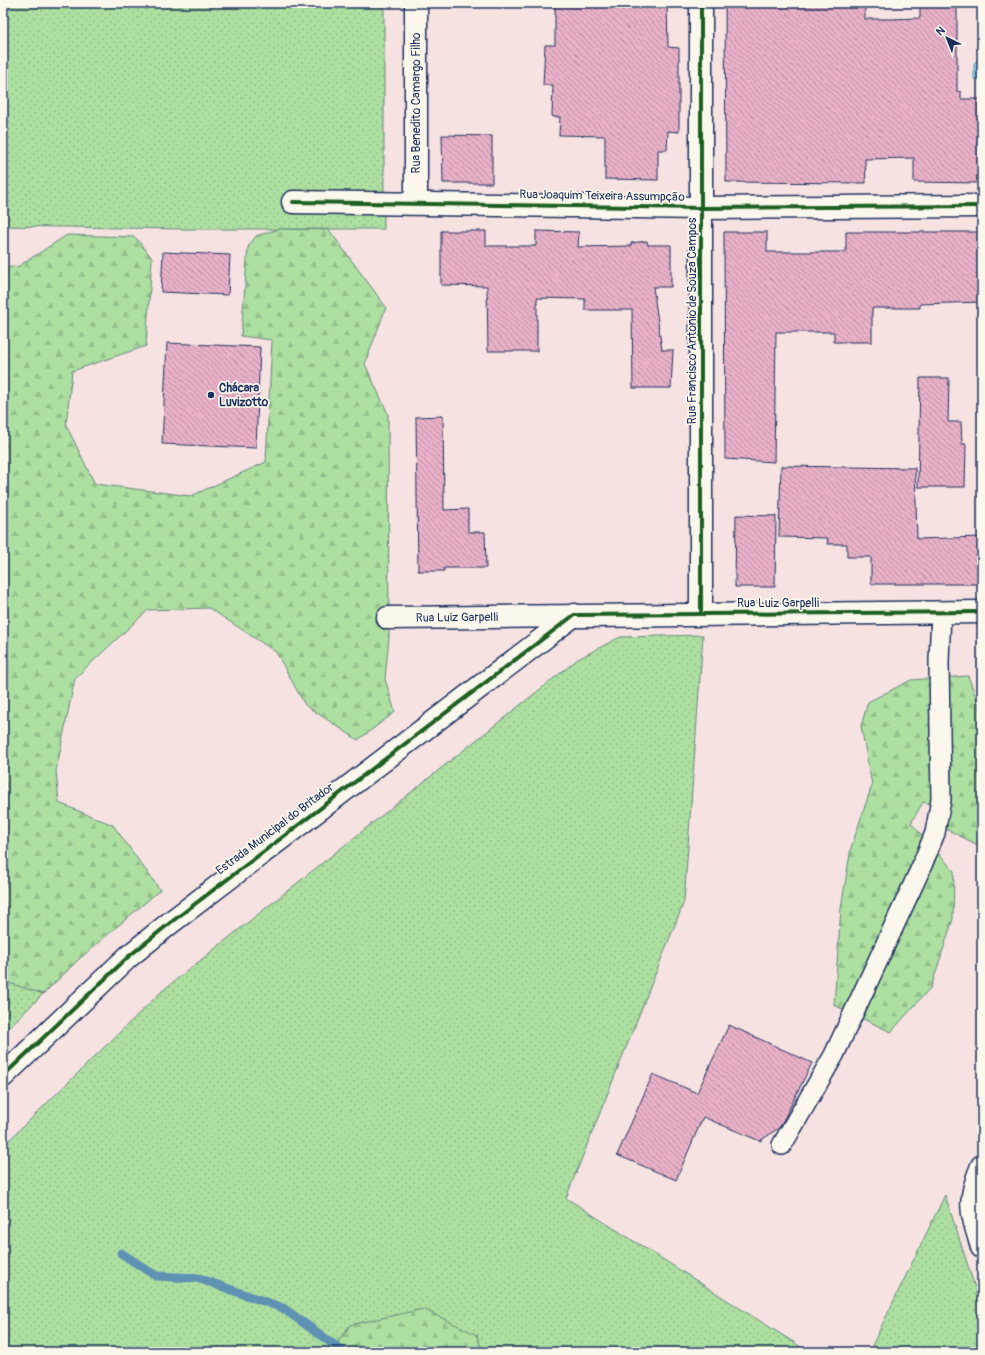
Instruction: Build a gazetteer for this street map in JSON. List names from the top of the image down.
{
  "streets": {
    "street": [
      "Rua Benedito Camargo Filho",
      "Rua Joaquim Teixeira Assumpção",
      "Rua Francisco Antonio de Souza Campos",
      "Rua Luiz Garpelli",
      "Estrada Municipal do Britador"
    ]
  },
  "crossings": [
    ["Rua Benedito Camargo Filho", "Rua Joaquim Teixeira Assumpção"],
    ["Rua Joaquim Teixeira Assumpção", "Rua Francisco Antonio de Souza Campos"],
    ["Rua Francisco Antonio de Souza Campos", "Rua Luiz Garpelli"],
    ["Rua Luiz Garpelli", "Estrada Municipal do Britador"]
  ],
  "places": ["Chácara Luvizotto"],
  "north": "top left"
}
